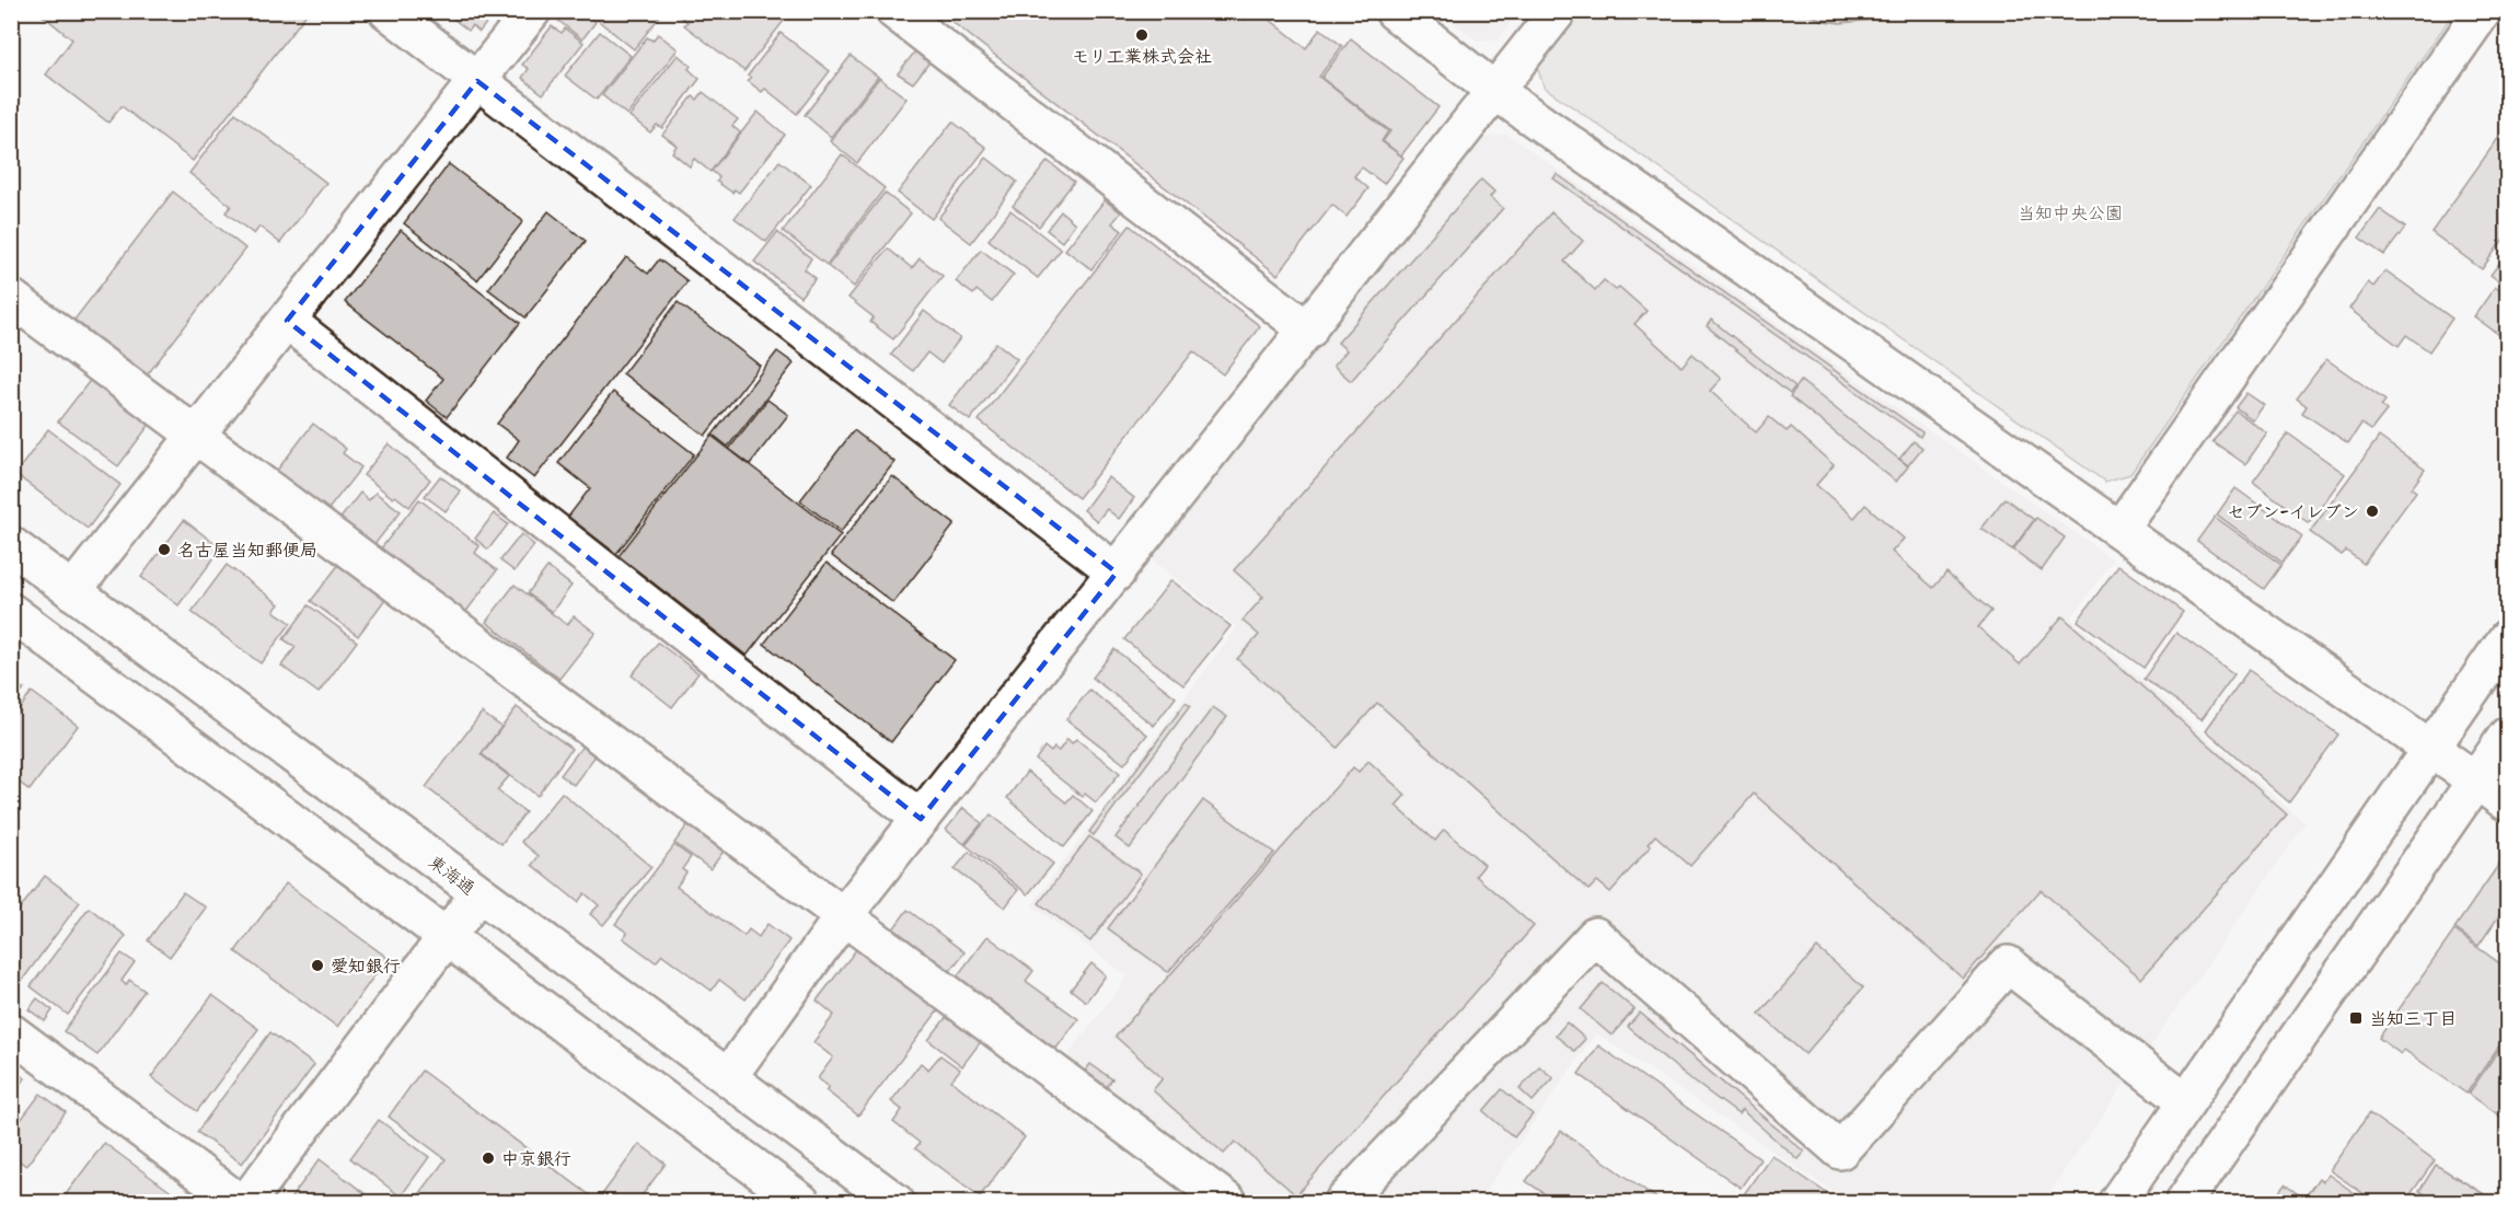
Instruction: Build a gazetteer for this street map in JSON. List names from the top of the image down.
{
  "streets": {
    "street": ["東海通"]
  },
  "parks": ["当知中央公園"],
  "places": {
    "other": [
      "モリ工業株式会社",
      "セブン-イレブン",
      "名古屋当知郵便局",
      "愛知銀行",
      "中京銀行"
    ],
    "transit": ["当知三丁目"]
  }
}
